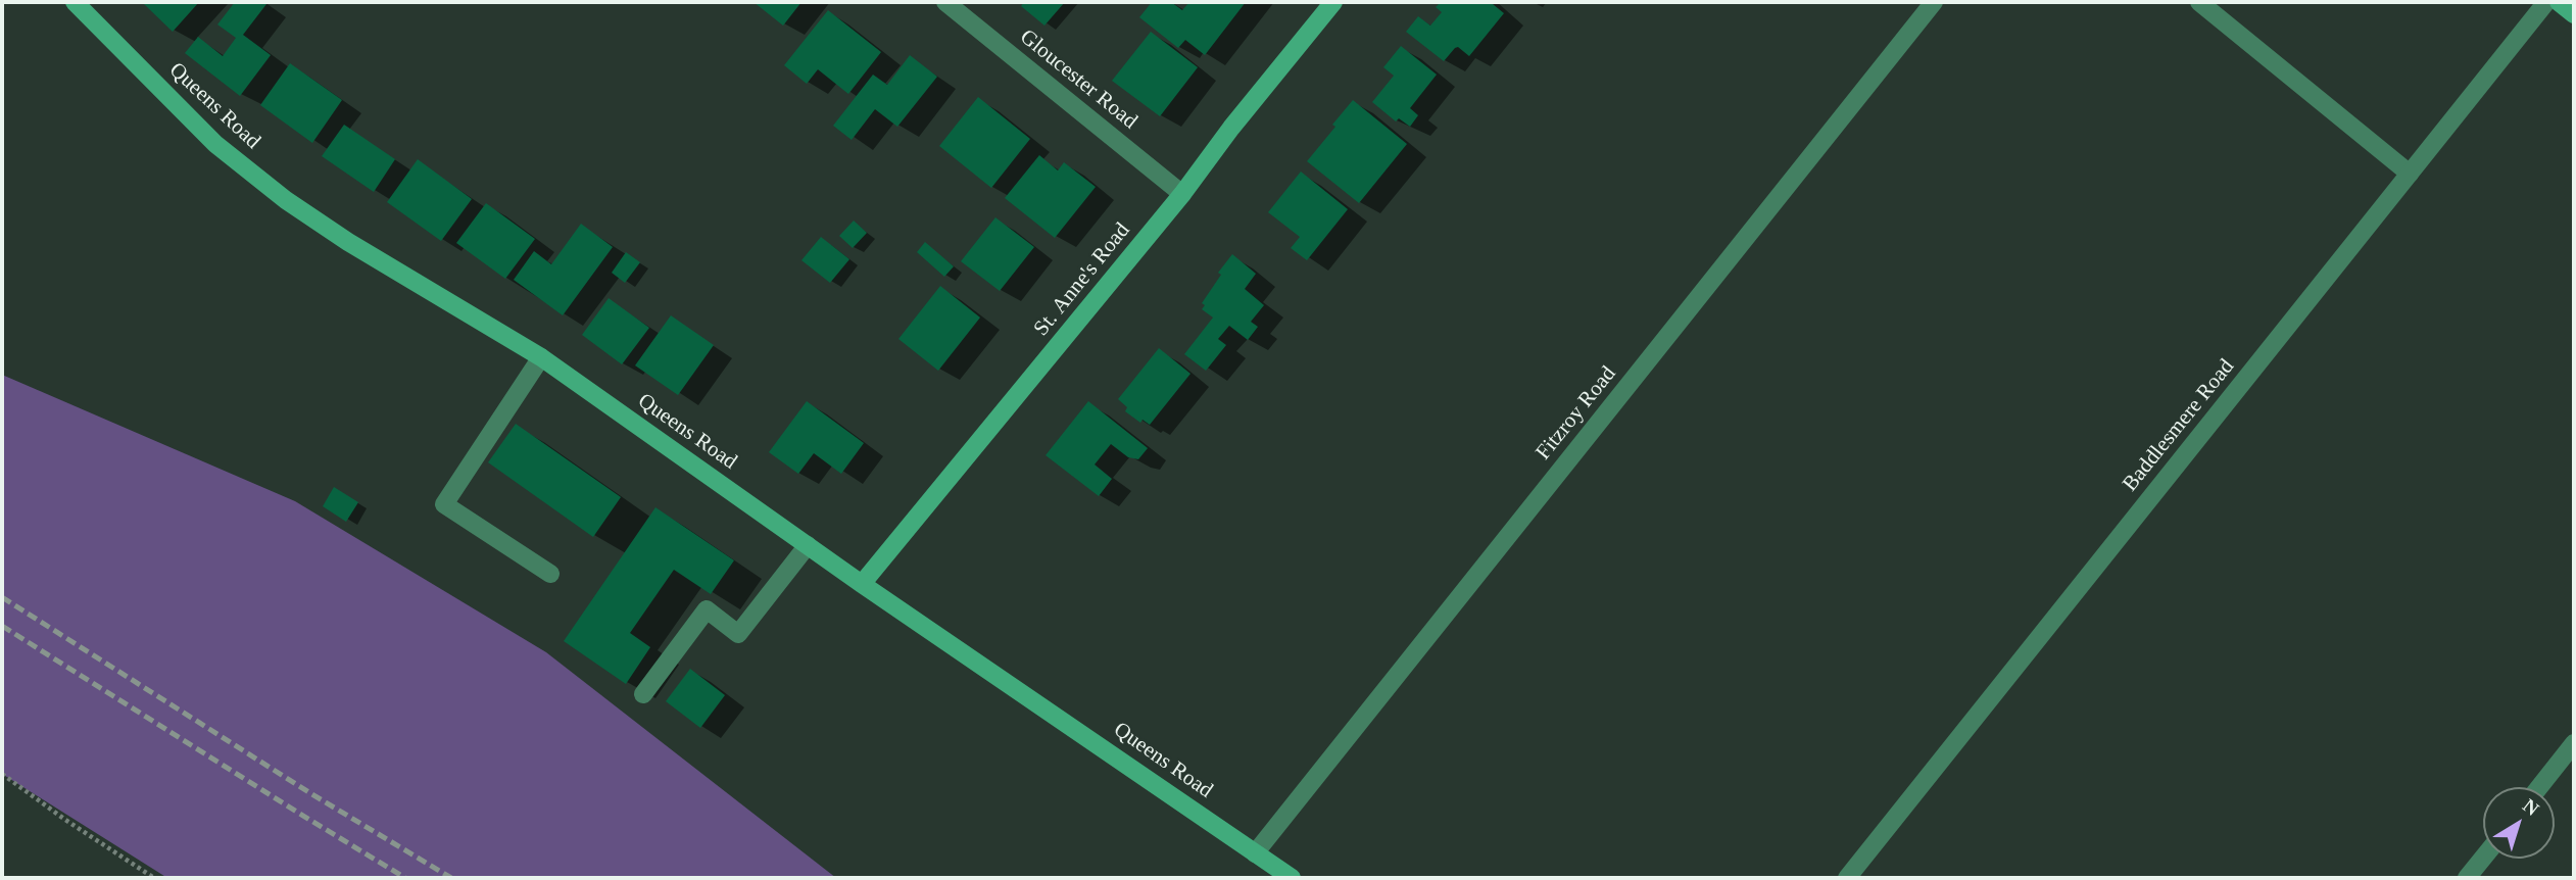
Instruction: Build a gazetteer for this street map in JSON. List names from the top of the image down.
{
  "streets": {
    "street": [
      "Gloucester Road",
      "Queens Road",
      "St. Anne's Road",
      "Fitzroy Road",
      "Baddlesmere Road"
    ]
  },
  "crossings": [
    ["Gloucester Road", "St. Anne's Road"],
    ["Queens Road", "St. Anne's Road"],
    ["Queens Road", "Fitzroy Road"]
  ],
  "north": "top right"
}
